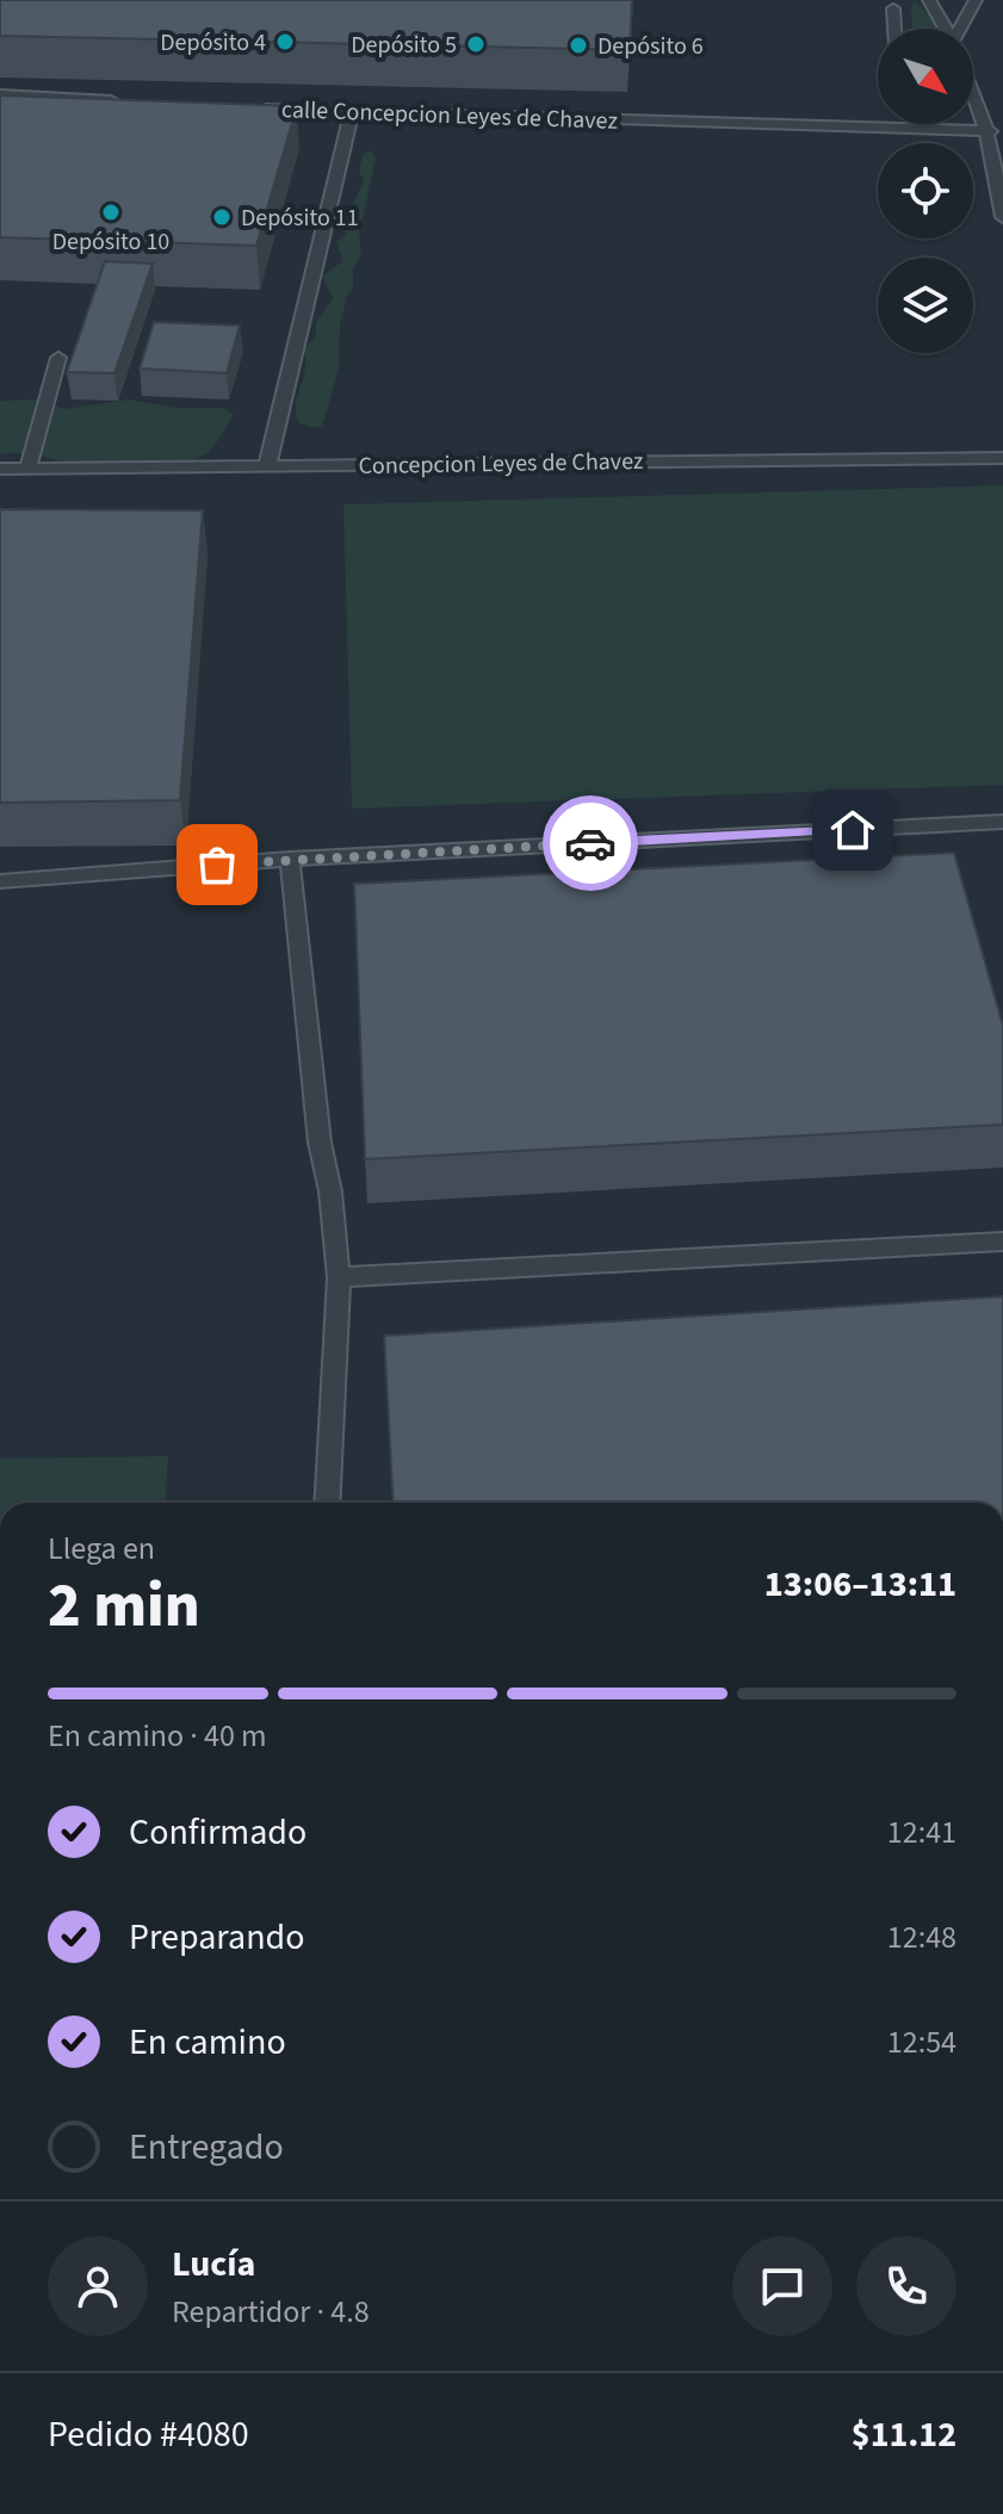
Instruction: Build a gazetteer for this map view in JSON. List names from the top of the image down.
{
  "streets": {
    "lane": ["calle Concepcion Leyes de Chavez", "Concepcion Leyes de Chavez"]
  },
  "places": [
    "Depósito 4",
    "Depósito 5",
    "Depósito 6",
    "Depósito 10",
    "Depósito 11"
  ],
  "north": "bottom right",
  "page": {
    "heading": ["2 min", "Llega en", "13:06–13:11"],
    "panel": [
      "Lucía",
      "Repartidor · 4.8",
      "Pedido #4080",
      "$11.12"
    ],
    "bar": "En camino · 40 m",
    "list": [
      ["Confirmado", "12:41"],
      ["Preparando", "12:48"],
      ["En camino", "12:54"],
      "Entregado"
    ]
  }
}
